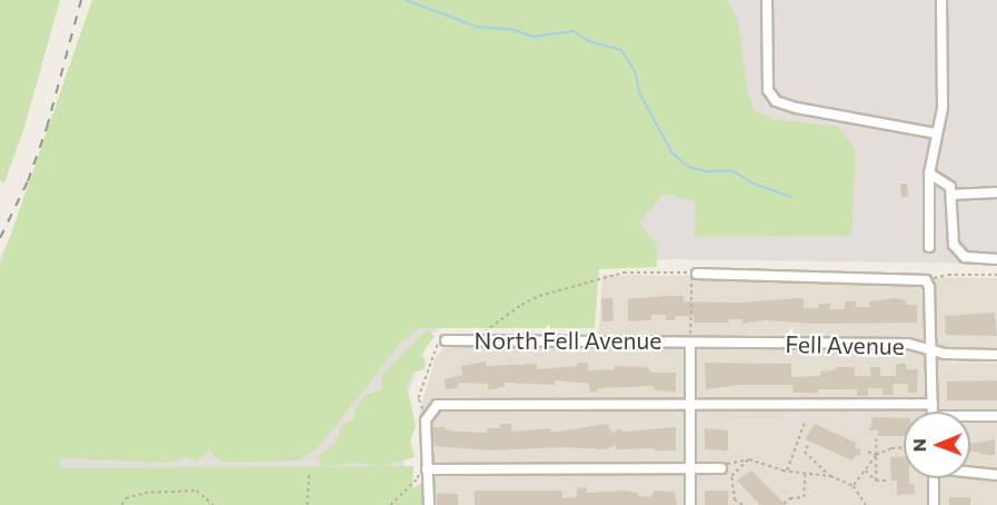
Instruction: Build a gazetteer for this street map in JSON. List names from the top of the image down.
{
  "streets": {
    "street": ["North Fell Avenue", "Fell Avenue"]
  },
  "crossings": [
    ["North Fell Avenue", "Fell Avenue"]
  ],
  "north": "left"
}
